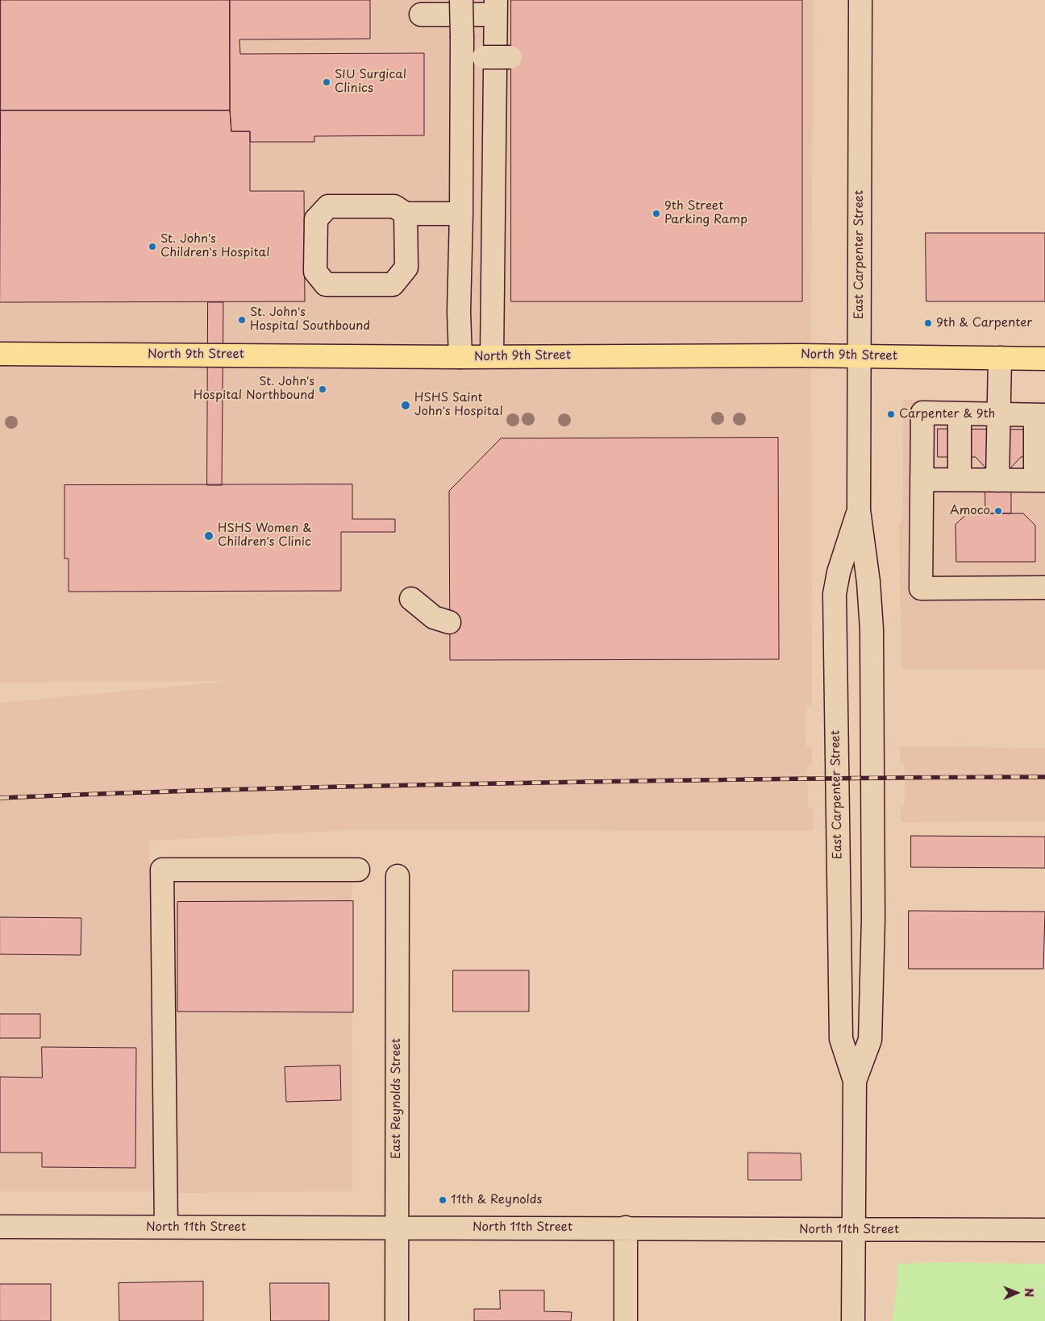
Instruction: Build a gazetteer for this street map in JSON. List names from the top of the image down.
{
  "streets": {
    "main road": ["North 9th Street"],
    "street": ["East Carpenter Street", "East Reynolds Street", "North 11th Street"]
  },
  "crossings": [
    ["East Carpenter Street", "North 9th Street"],
    ["East Carpenter Street", "North 11th Street"],
    ["East Reynolds Street", "North 11th Street"]
  ],
  "places": [
    "SIU Surgical Clinics",
    "9th Street Parking Ramp",
    "St. John's Children's Hospital",
    "St. John's Hospital Southbound",
    "9th & Carpenter",
    "St. John's Hospital Northbound",
    "HSHS Saint John's Hospital",
    "Carpenter & 9th",
    "Amoco",
    "HSHS Women & Children's Clinic",
    "11th & Reynolds"
  ],
  "north": "right"
}
